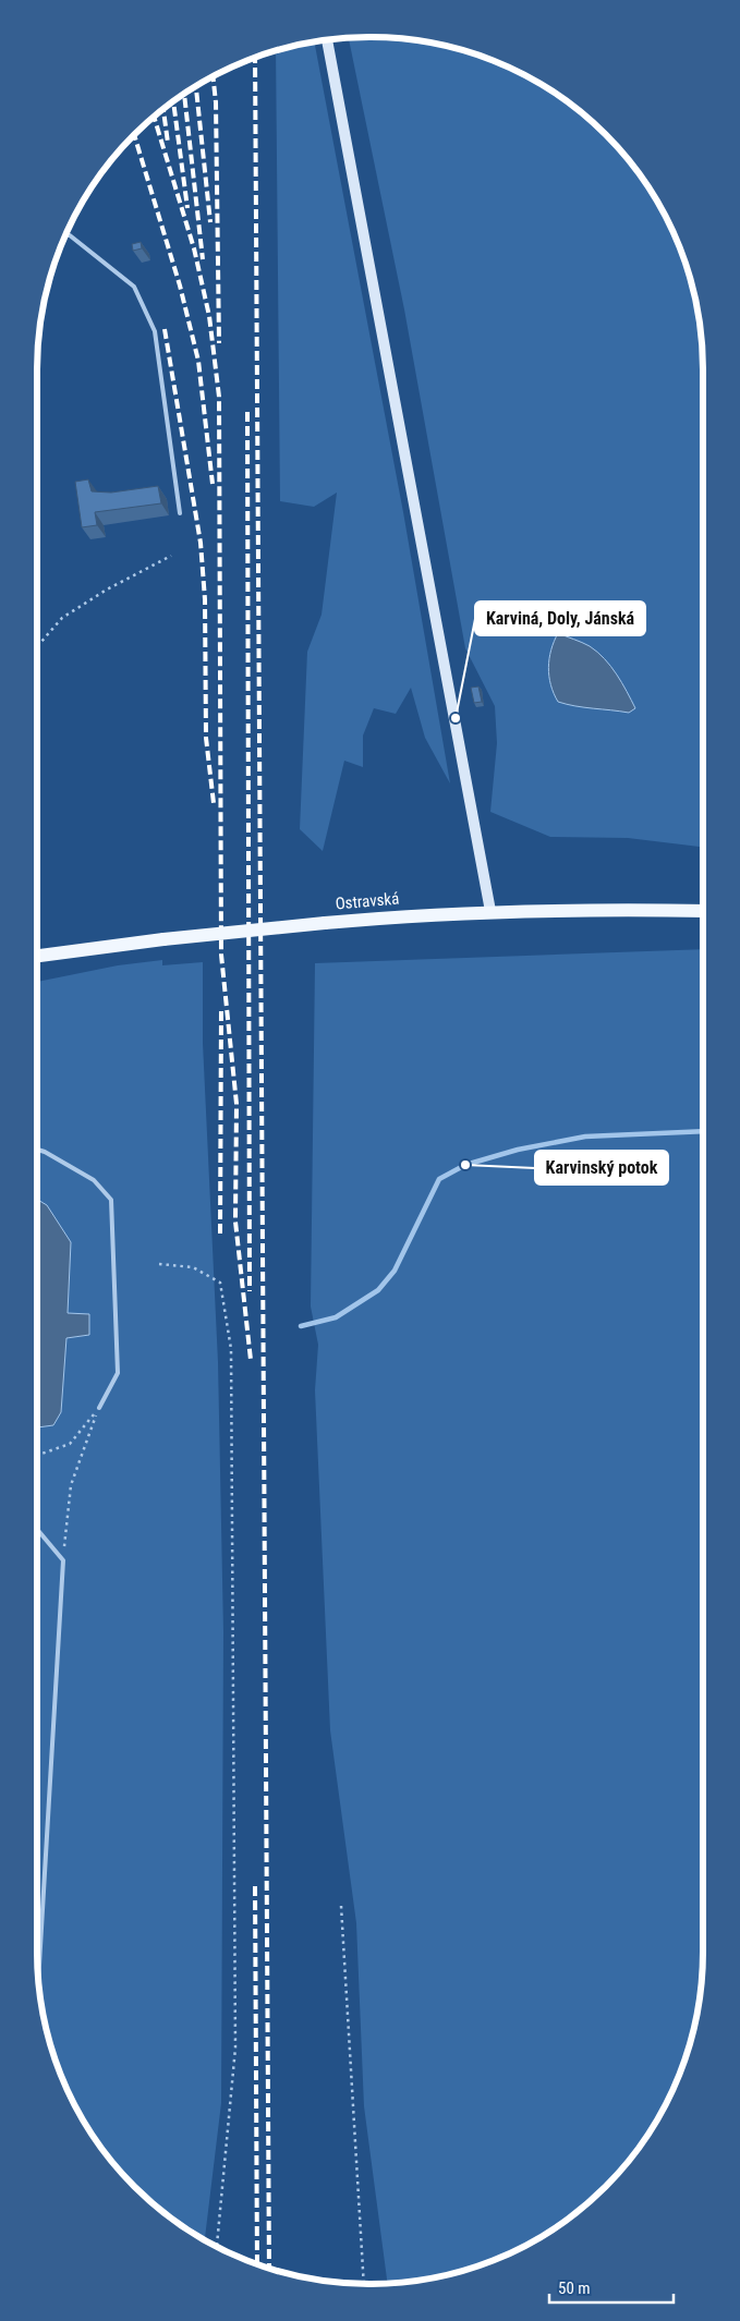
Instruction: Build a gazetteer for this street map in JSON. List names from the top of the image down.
{
  "streets": {
    "main road": ["Ostravská"]
  },
  "places": ["Karviná, Doly, Jánská", "Karvinský potok"],
  "scale_bar": "50 m"
}
